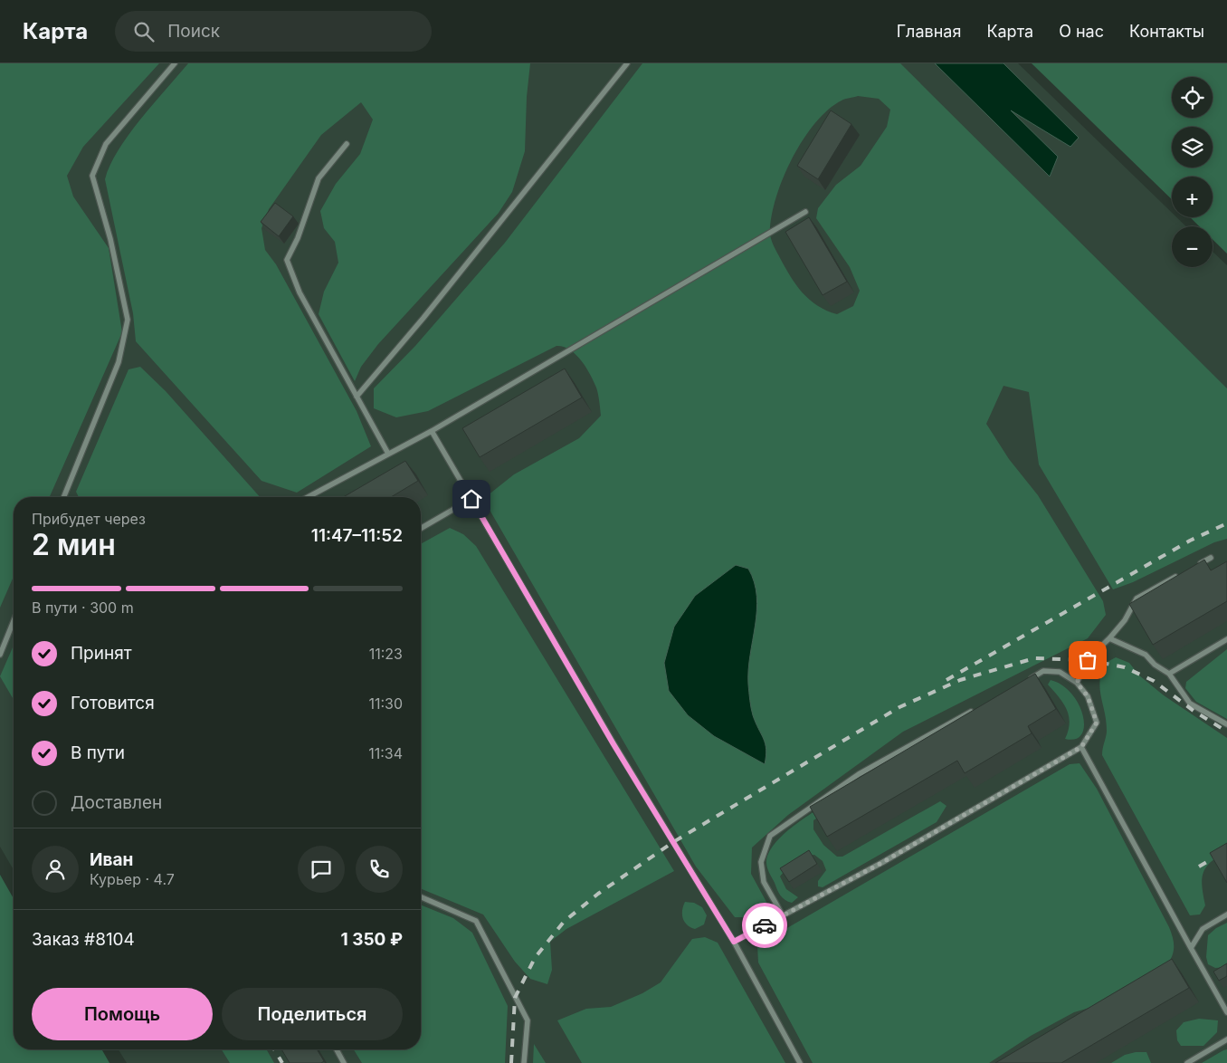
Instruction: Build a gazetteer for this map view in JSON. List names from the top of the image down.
{
  "page": {
    "header": "Карта",
    "search": "Поиск",
    "nav": [
      "Главная",
      "Карта",
      "О нас",
      "Контакты"
    ],
    "map_buttons": ["+", "−"],
    "heading": ["2 мин", "Прибудет через", "11:47–11:52"],
    "panel": [
      "Иван",
      "Курьер · 4.7",
      "Заказ #8104",
      "1 350 ₽"
    ],
    "bar": "В пути · 300 m",
    "list": [
      ["Принят", "11:23"],
      ["Готовится", "11:30"],
      ["В пути", "11:34"],
      "Доставлен"
    ],
    "buttons": ["Помощь", "Поделиться"]
  }
}
